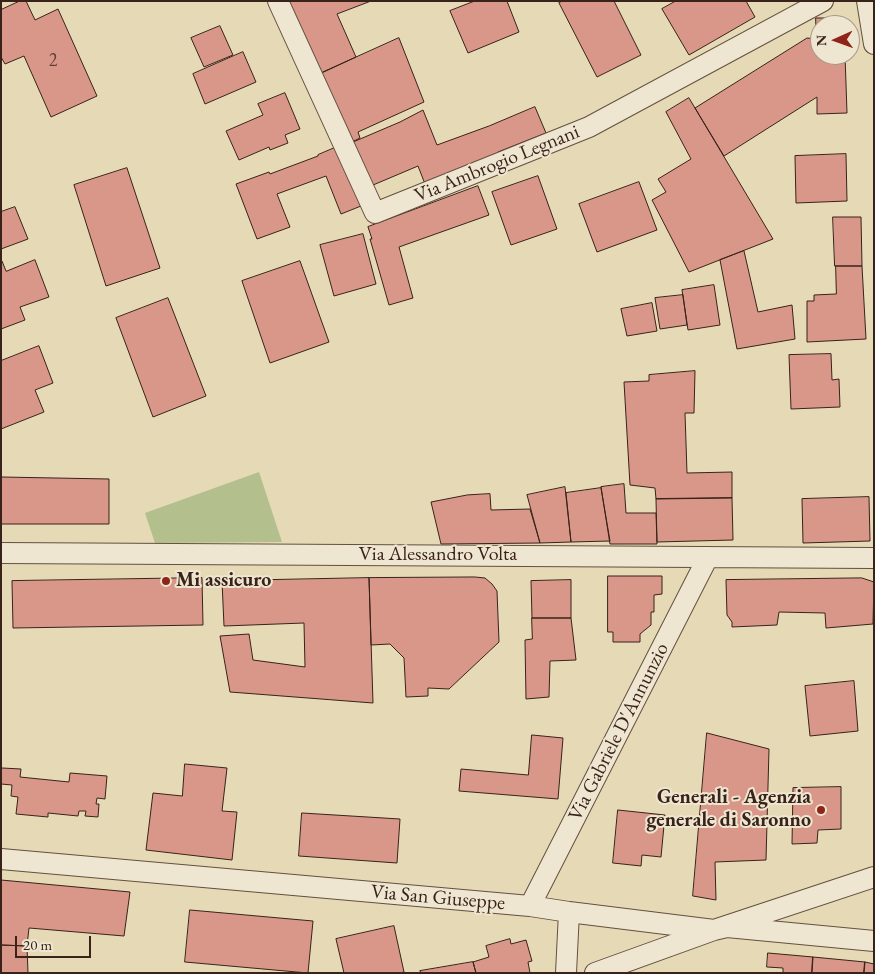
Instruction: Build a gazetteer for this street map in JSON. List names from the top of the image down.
{
  "streets": {
    "street": [
      "Via Ambrogio Legnani",
      "Via Alessandro Volta",
      "Via Gabriele D'Annunzio",
      "Via San Giuseppe"
    ]
  },
  "crossings": [
    ["Via Alessandro Volta", "Via Gabriele D'Annunzio"],
    ["Via Gabriele D'Annunzio", "Via San Giuseppe"]
  ],
  "places": ["Mi assicuro", "Generali - Agenzia generale di Saronno"],
  "house_numbers": ["2"],
  "scale_bar": "20 m",
  "north": "left"
}
